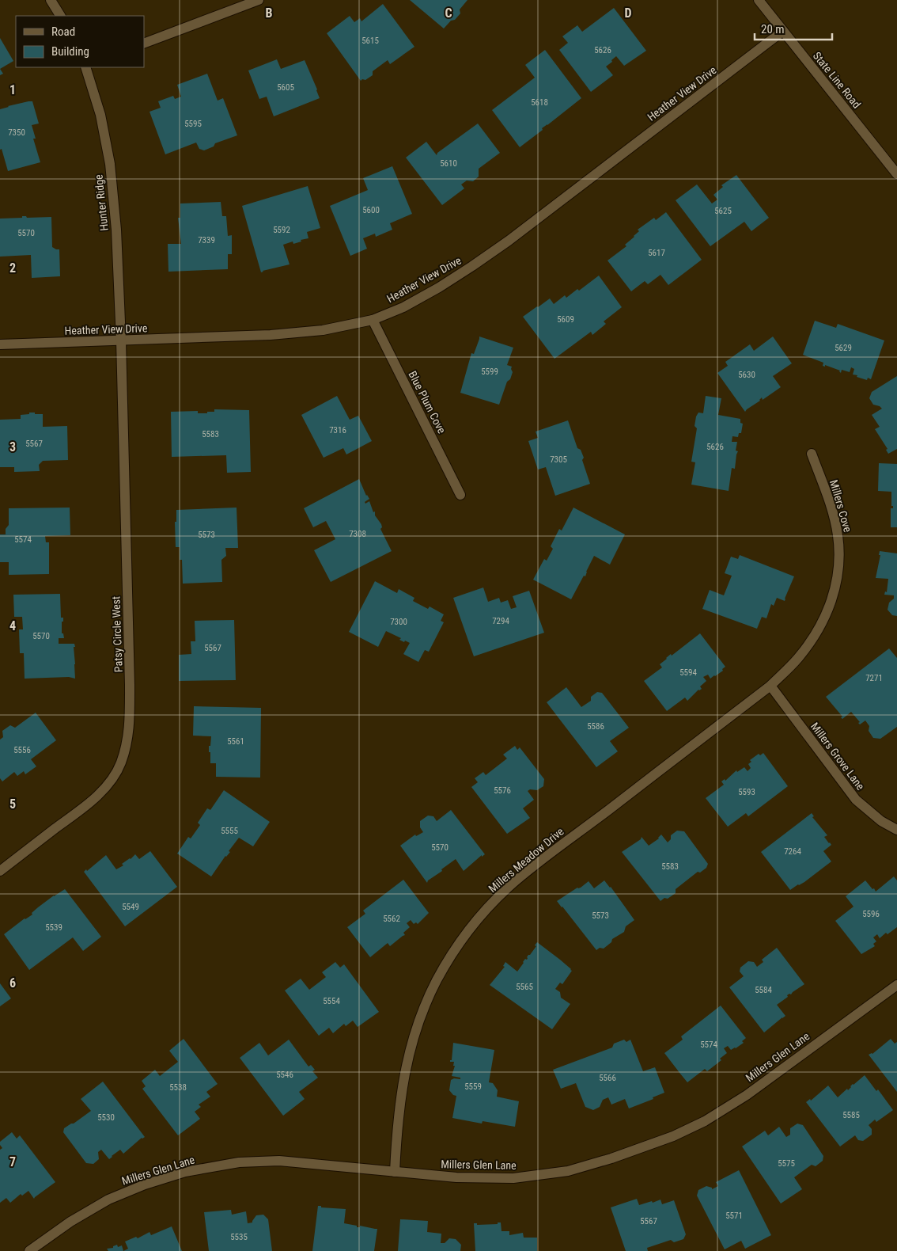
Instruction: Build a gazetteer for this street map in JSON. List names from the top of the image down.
{
  "streets": {
    "street": [
      "State Line Road",
      "Heather View Drive",
      "Hunter Ridge",
      "Blue Plum Cove",
      "Millers Cove",
      "Patsy Circle West",
      "Millers Grove Lane",
      "Millers Meadow Drive",
      "Millers Glen Lane"
    ]
  },
  "crossings": [
    ["State Line Road", "Heather View Drive"],
    ["Heather View Drive", "Hunter Ridge"],
    ["Heather View Drive", "Blue Plum Cove"],
    ["Heather View Drive", "Patsy Circle West"],
    ["Hunter Ridge", "Patsy Circle West"],
    ["Millers Cove", "Millers Grove Lane"],
    ["Millers Cove", "Millers Meadow Drive"],
    ["Millers Grove Lane", "Millers Meadow Drive"],
    ["Millers Meadow Drive", "Millers Glen Lane"]
  ],
  "house_numbers": [
    "5615",
    "5626",
    "5605",
    "5618",
    "5595",
    "7350",
    "5610",
    "5600",
    "5625",
    "5592",
    "5570",
    "7339",
    "5617",
    "5609",
    "5629",
    "5599",
    "5630",
    "7316",
    "5583",
    "5567",
    "5626",
    "7305",
    "7308",
    "5573",
    "5574",
    "7294",
    "7300",
    "5570",
    "5567",
    "5594",
    "7271",
    "5586",
    "5561",
    "5556",
    "5576",
    "5593",
    "5555",
    "5570",
    "7264",
    "5583",
    "5549",
    "5596",
    "5573",
    "5562",
    "5539",
    "5565",
    "5584",
    "5554",
    "5574",
    "5546",
    "5566",
    "5559",
    "5538",
    "5585",
    "5530",
    "5575",
    "5571",
    "5567",
    "5535"
  ],
  "legend": ["Road", "Building"],
  "scale_bar": "20 m",
  "grid": {
    "columns": ["B", "C", "D"],
    "rows": [
      "1",
      "2",
      "3",
      "4",
      "5",
      "6",
      "7"
    ]
  }
}
